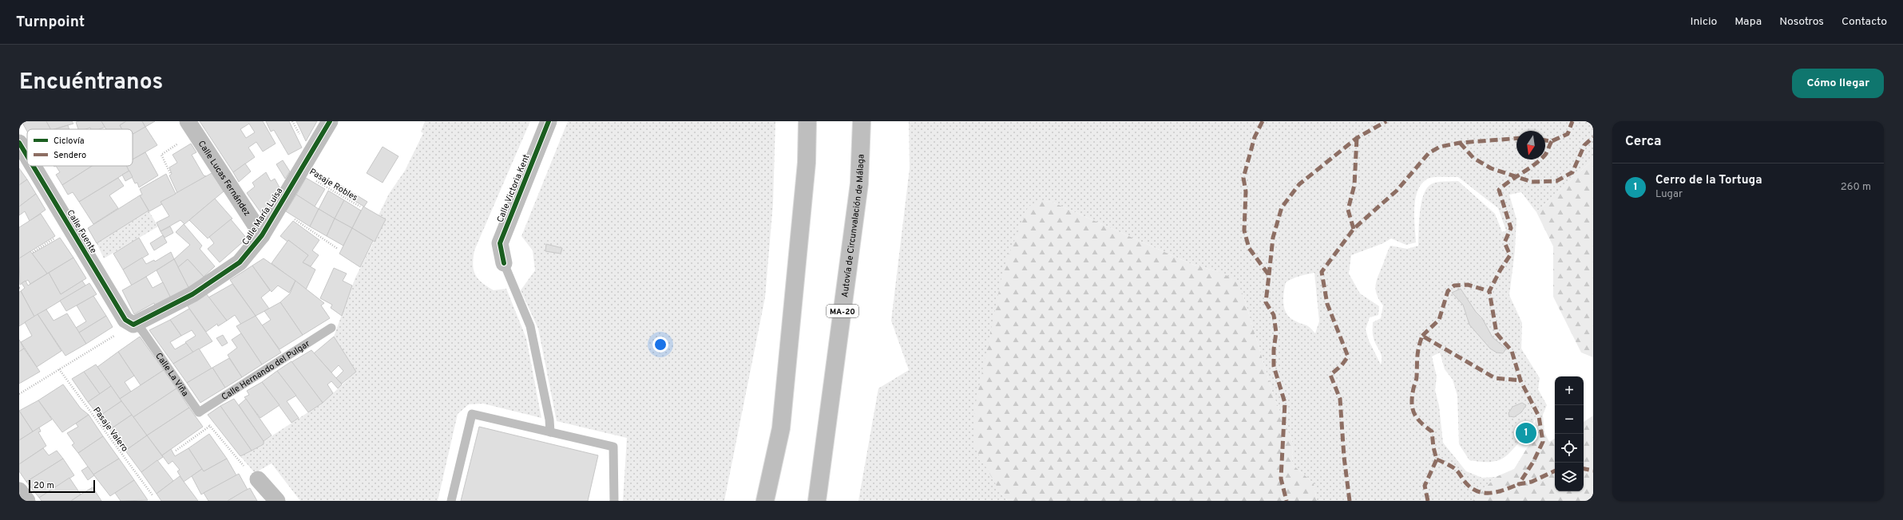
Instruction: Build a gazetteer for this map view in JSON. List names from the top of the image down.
{
  "streets": {
    "highway": ["Autovía de Circunvalación de Málaga", "MA-20"],
    "street": [
      "Calle Lucas Fernández",
      "Calle Victoria Kent",
      "Calle María Luisa",
      "Calle Fuente"
    ],
    "lane": ["Calle Hernando del Pulgar", "Calle La Viña"],
    "path": ["Pasaje Robles", "Pasaje Valero"]
  },
  "crossings": [
    ["Calle Lucas Fernández", "Calle María Luisa"],
    ["Pasaje Robles", "Calle María Luisa"],
    ["Calle María Luisa", "Calle Fuente"],
    ["Calle María Luisa", "Calle La Viña"],
    ["Calle Fuente", "Calle La Viña"],
    ["Calle Hernando del Pulgar", "Calle La Viña"]
  ],
  "legend": ["Ciclovía", "Sendero"],
  "scale_bar": "20 m",
  "north": "bottom",
  "page": {
    "header": "Turnpoint",
    "nav": [
      "Inicio",
      "Mapa",
      "Nosotros",
      "Contacto"
    ],
    "title": "Encuéntranos",
    "buttons": "Cómo llegar",
    "heading": "Cerca",
    "list": [
      {
        "mark": "1",
        "name": "Cerro de la Tortuga",
        "note": "Lugar",
        "value": "260 m"
      }
    ],
    "map_buttons": ["+", "−"],
    "pins": "1",
    "scale": "20 m"
  }
}
